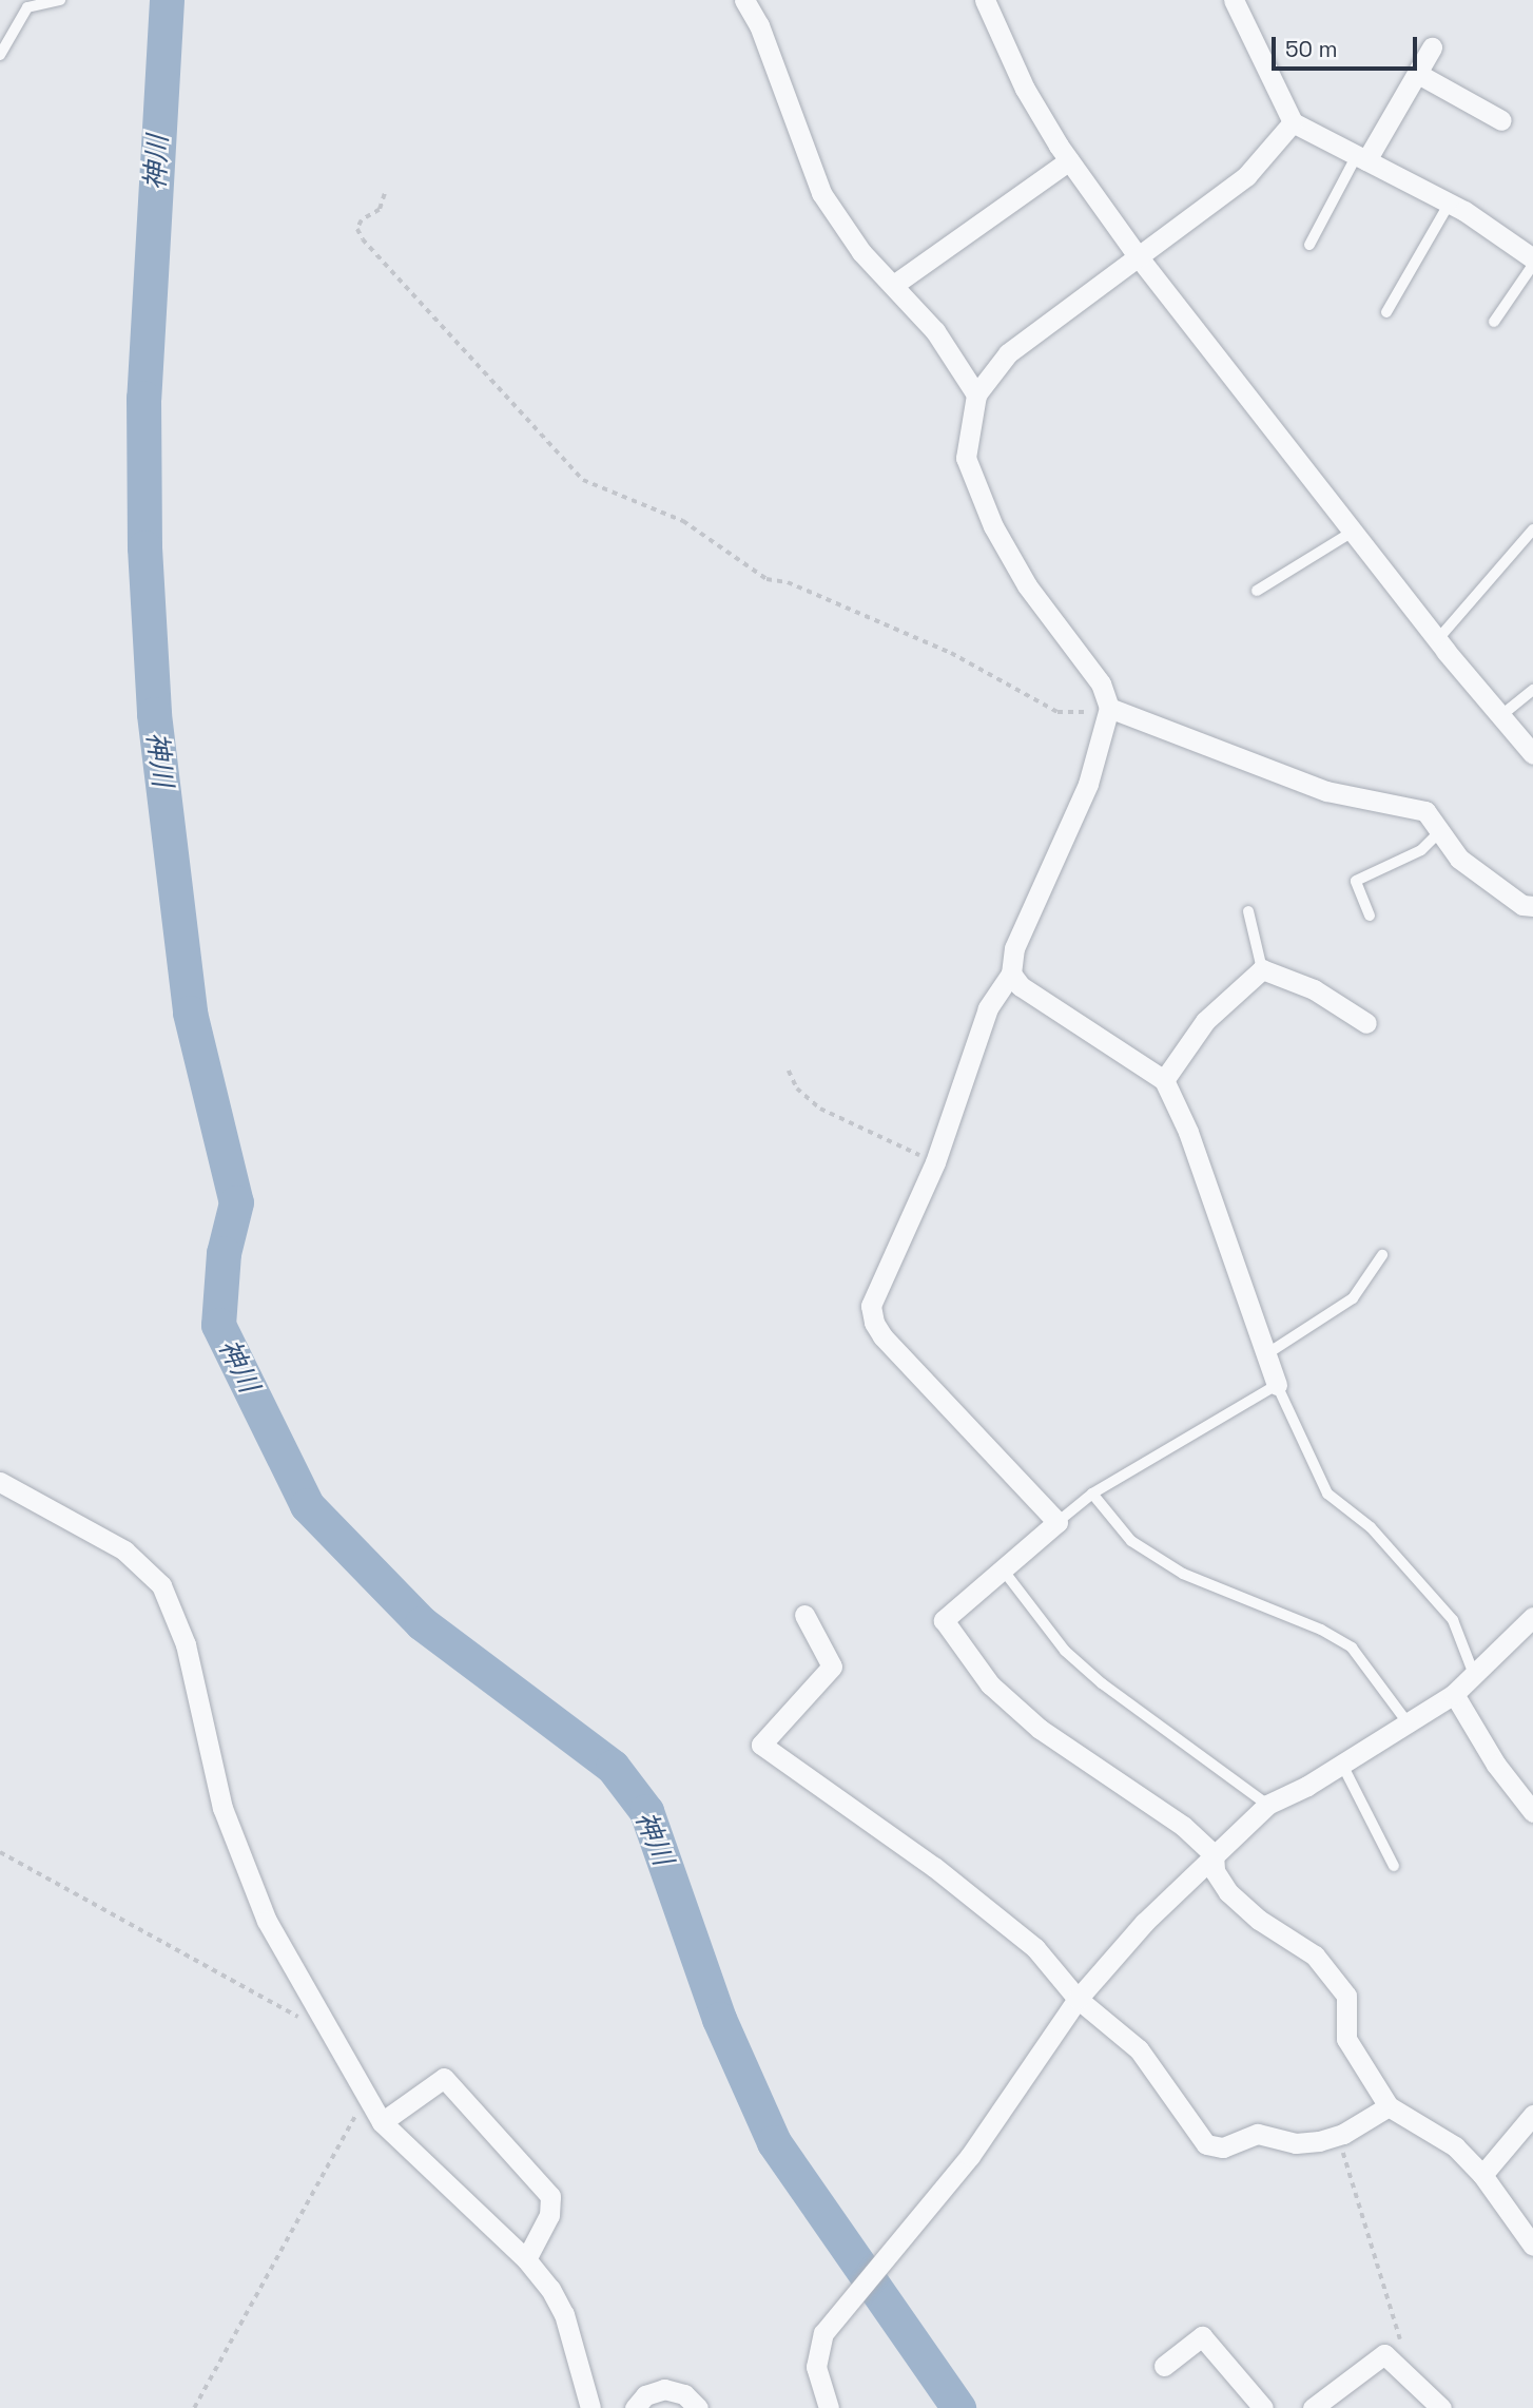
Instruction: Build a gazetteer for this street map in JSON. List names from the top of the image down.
{
  "water": ["神川"],
  "scale_bar": "50 m"
}
